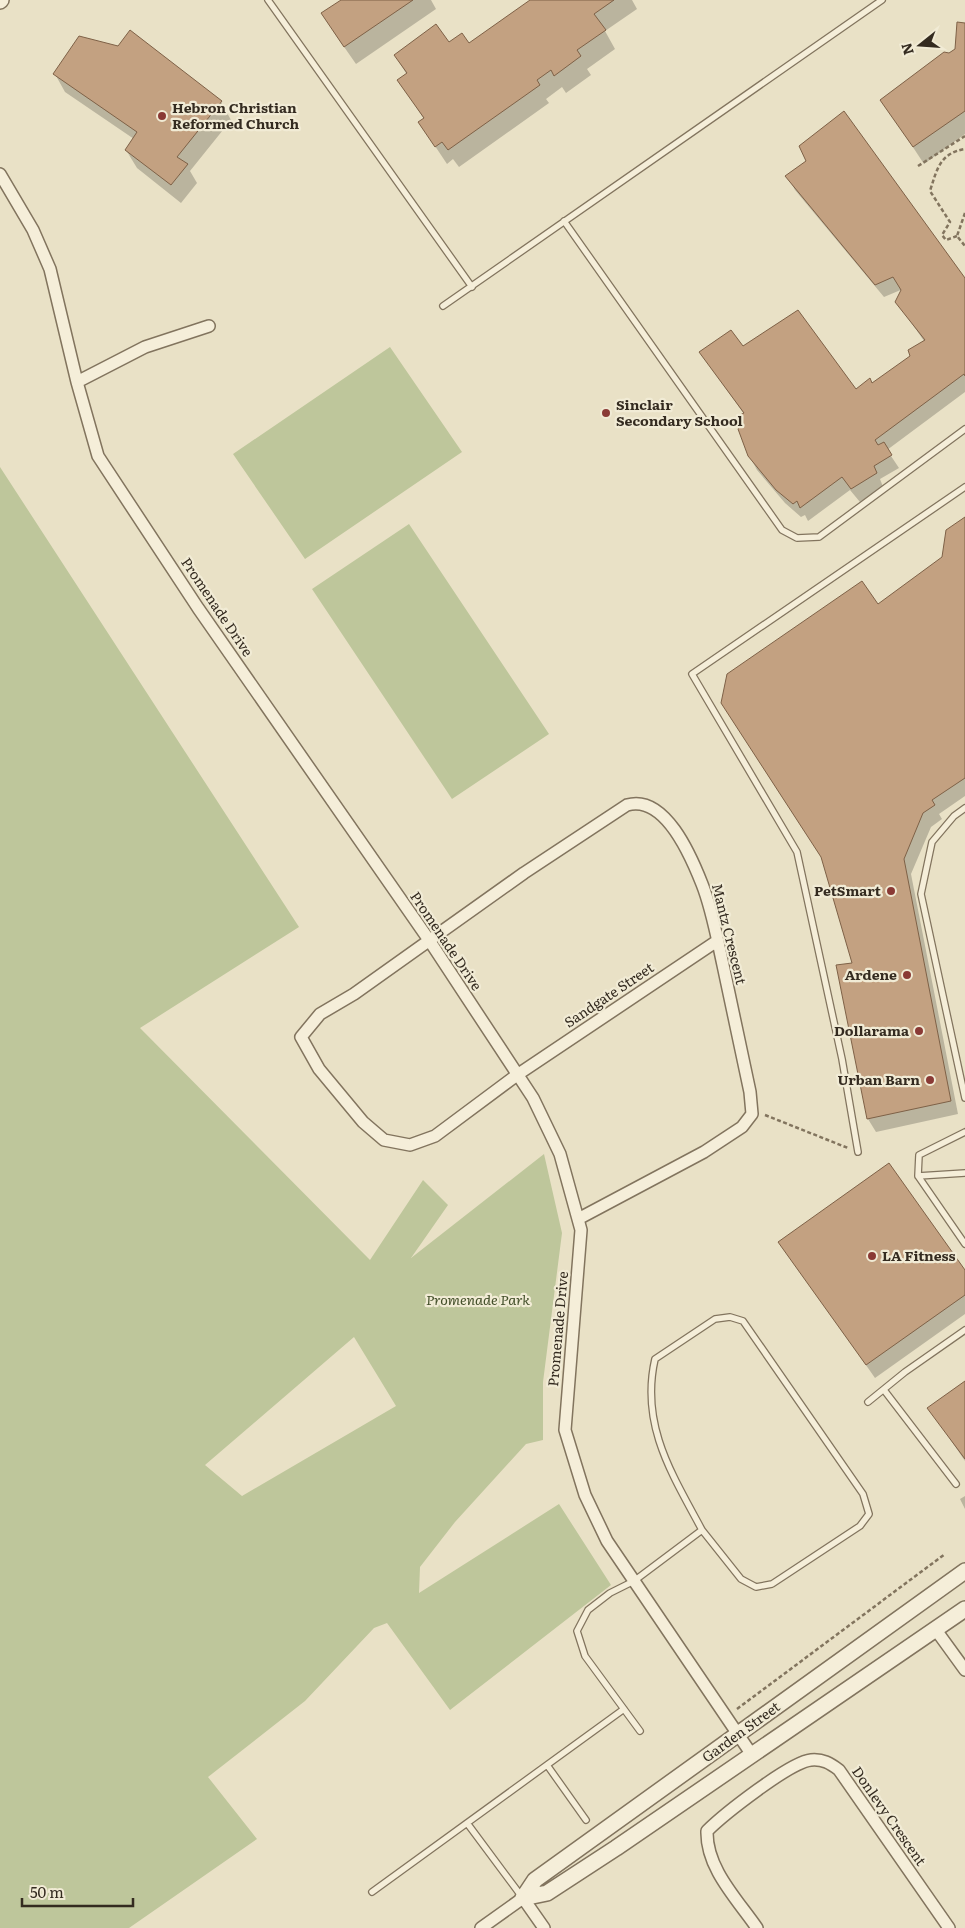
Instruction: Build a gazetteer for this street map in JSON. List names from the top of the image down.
{
  "streets": {
    "street": [
      "Promenade Drive",
      "Mantz Crescent",
      "Sandgate Street",
      "Garden Street",
      "Donlevy Crescent"
    ]
  },
  "crossings": [
    ["Promenade Drive", "Mantz Crescent"],
    ["Promenade Drive", "Sandgate Street"],
    ["Promenade Drive", "Garden Street"],
    ["Mantz Crescent", "Sandgate Street"]
  ],
  "parks": ["Promenade Park"],
  "places": [
    "Hebron Christian Reformed Church",
    "Sinclair Secondary School",
    "PetSmart",
    "Ardene",
    "Dollarama",
    "Urban Barn",
    "LA Fitness"
  ],
  "scale_bar": "50 m",
  "north": "left"
}
